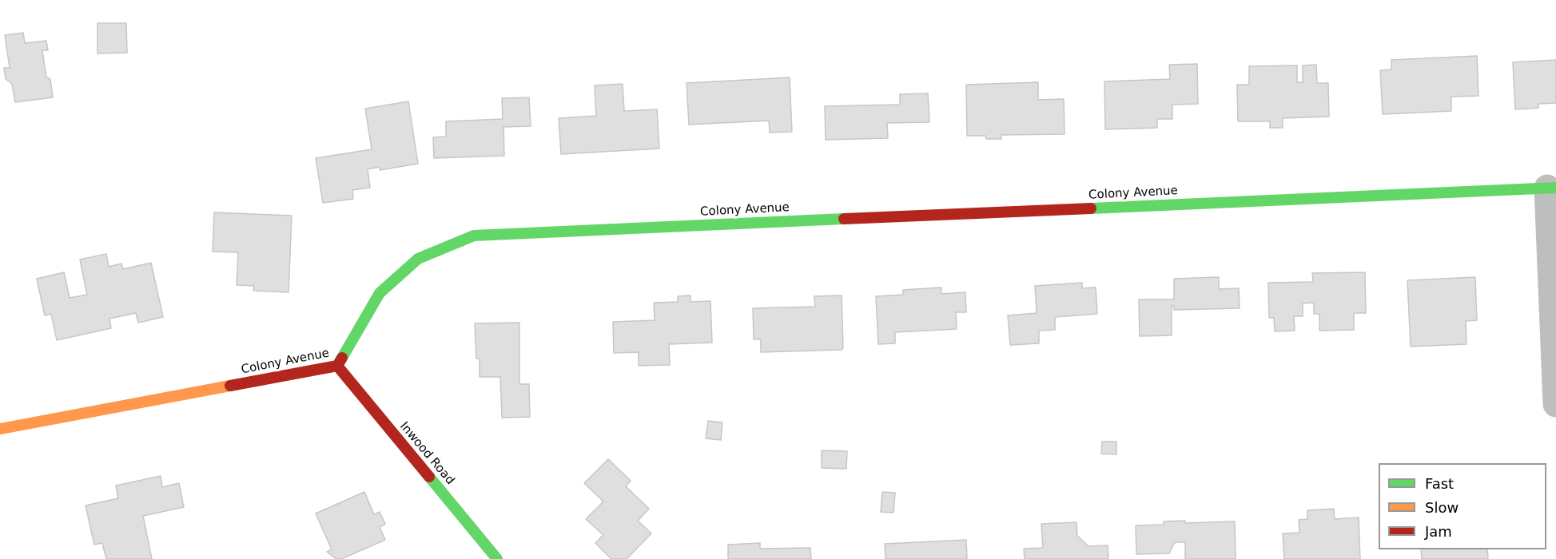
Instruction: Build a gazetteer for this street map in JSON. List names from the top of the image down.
{
  "streets": {
    "street": ["Colony Avenue", "Inwood Road"]
  },
  "crossings": [
    ["Colony Avenue", "Inwood Road"]
  ],
  "legend": ["Fast", "Slow", "Jam"]
}
